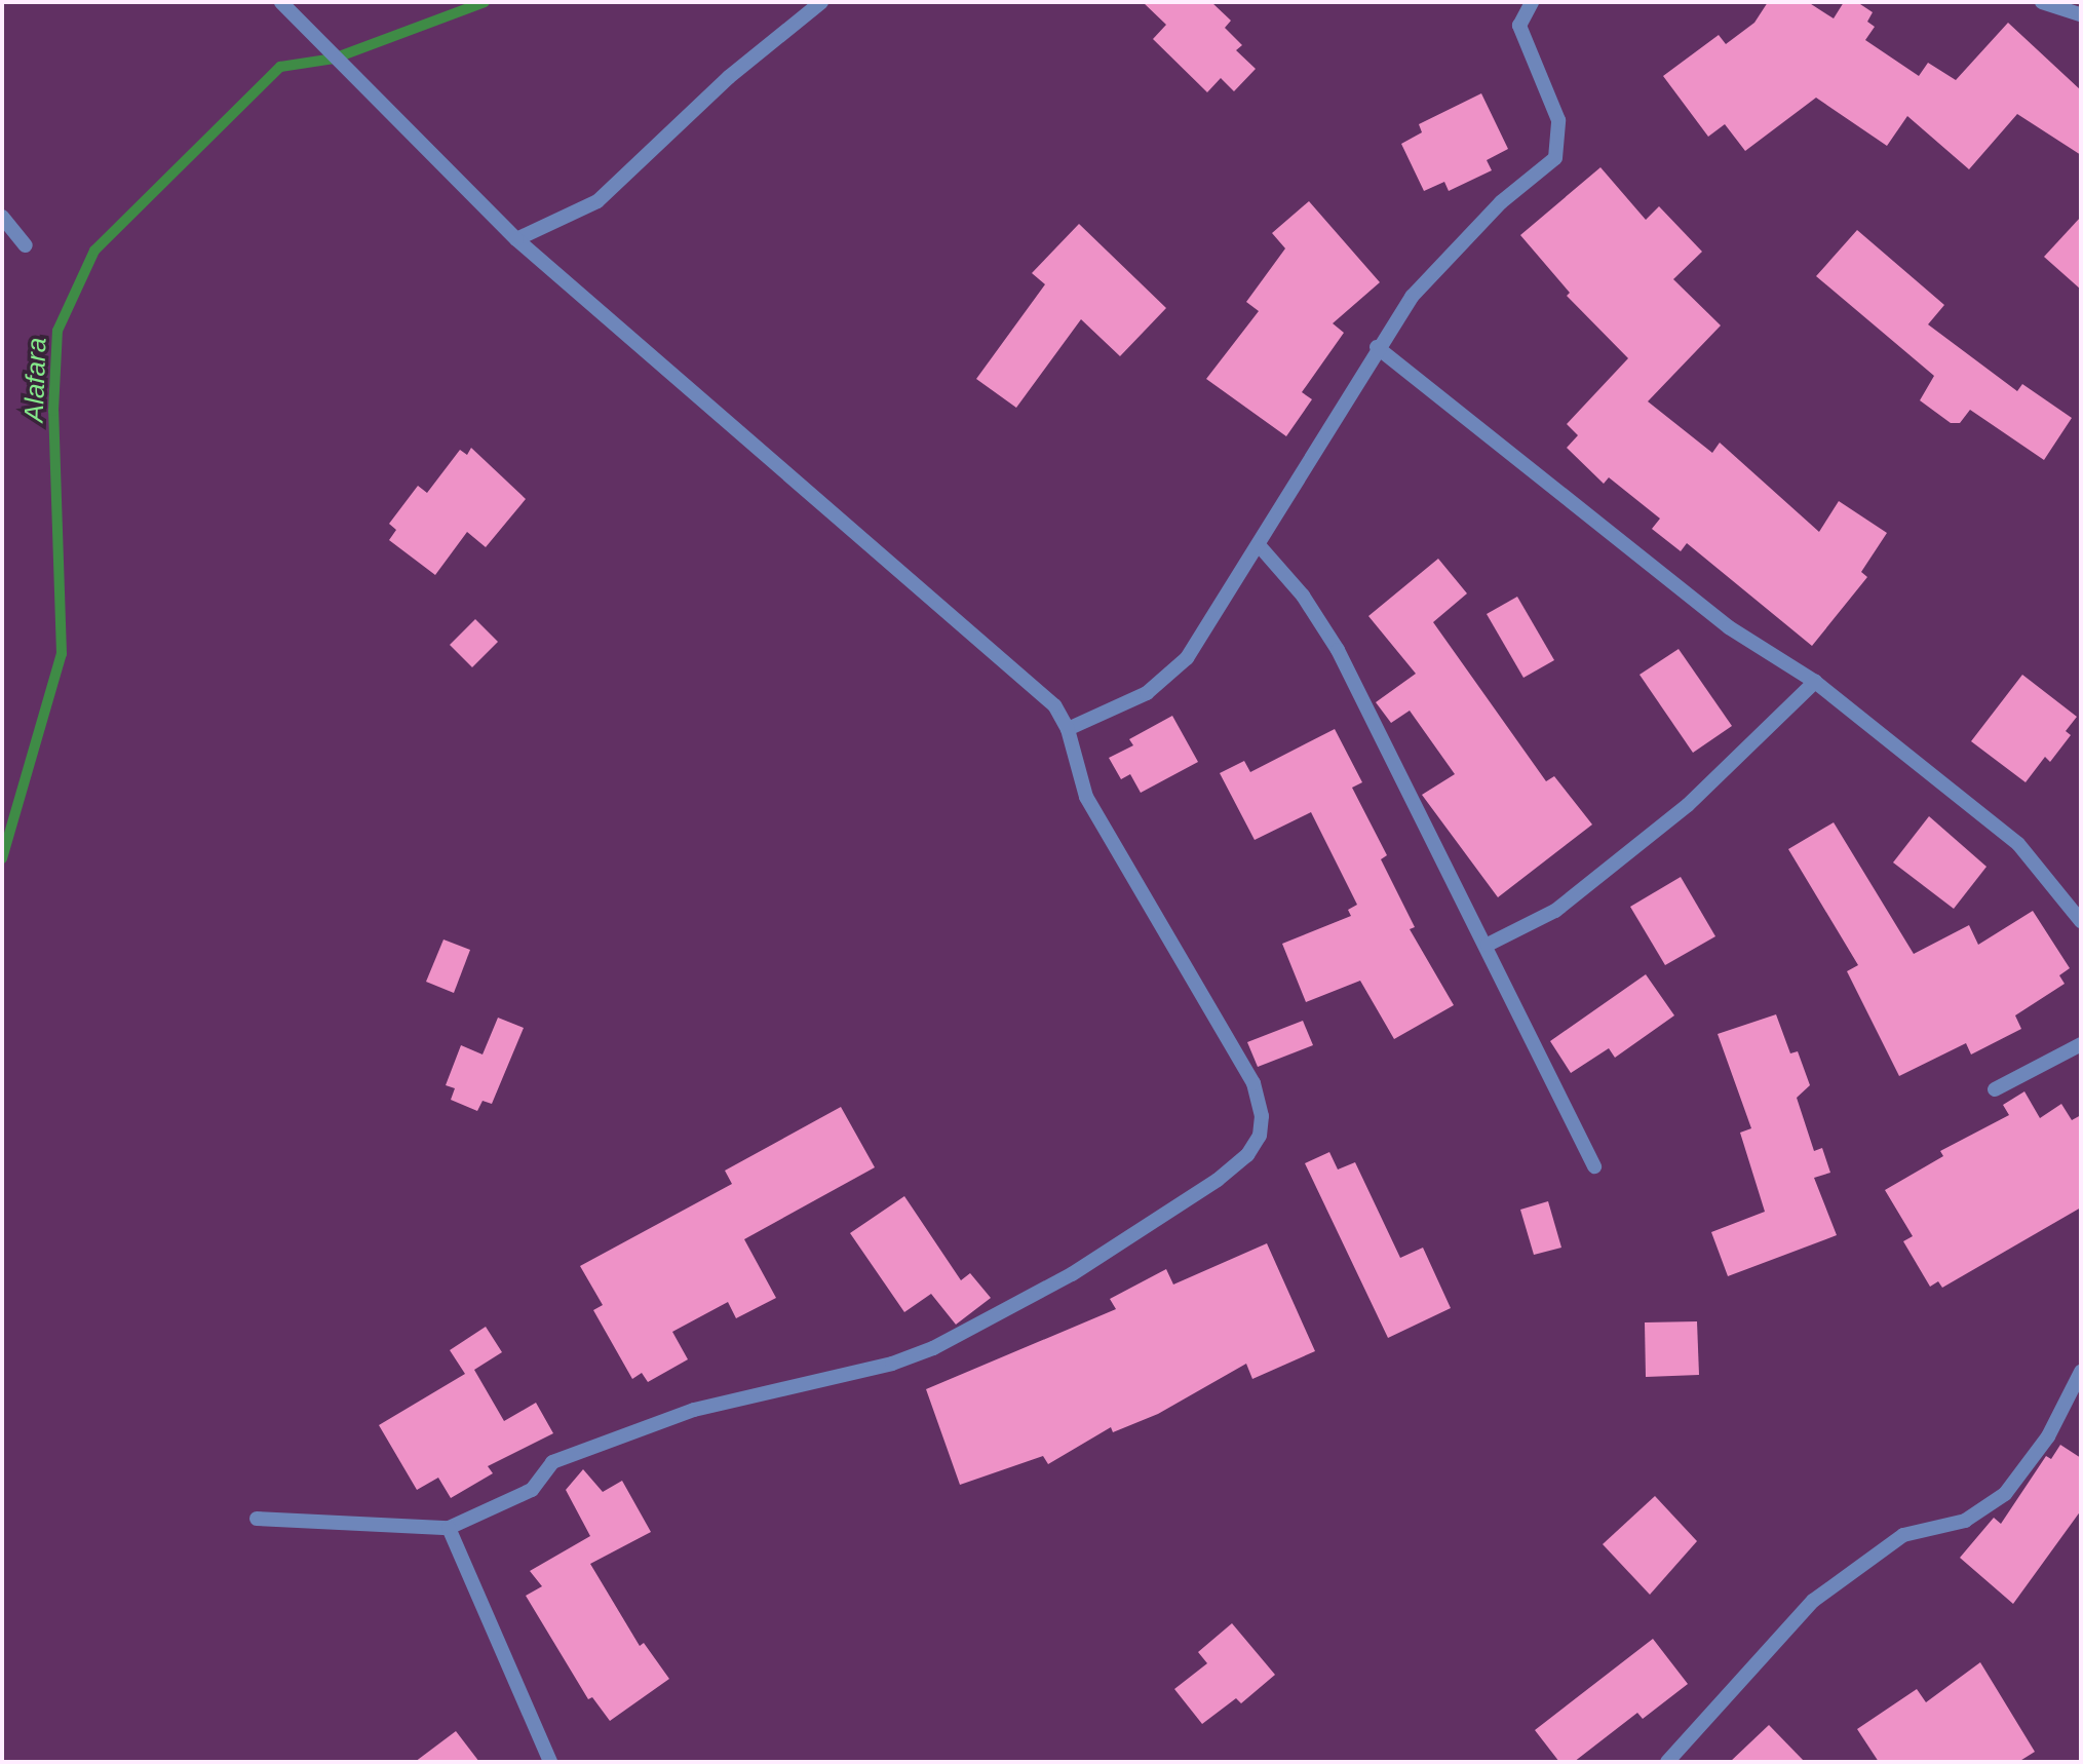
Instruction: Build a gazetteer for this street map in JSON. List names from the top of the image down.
{
  "water": ["Alafara"]
}
